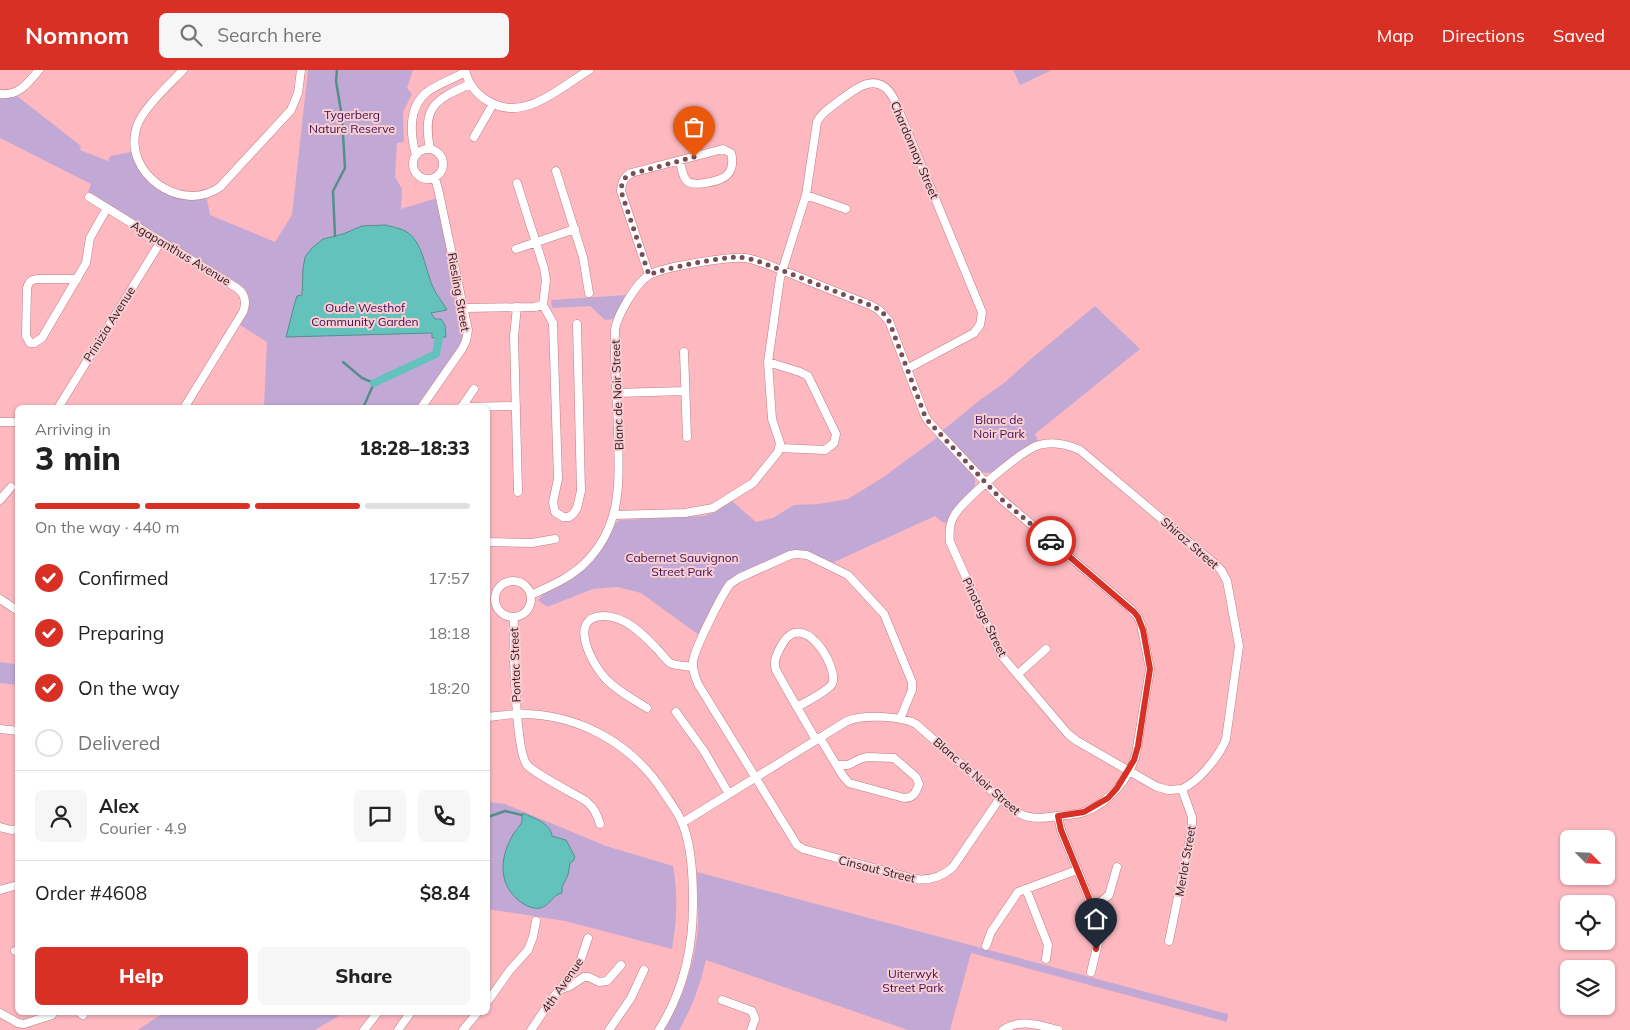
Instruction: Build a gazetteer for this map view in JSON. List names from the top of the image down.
{
  "streets": {
    "street": [
      "Chardonnay Street",
      "Agapanthus Avenue",
      "Riesling Street",
      "Prinizia Avenue",
      "Blanc de Noir Street",
      "Shiraz Street",
      "Pinotage Street",
      "Pontac Street",
      "Merlot Street",
      "Cinsaut Street",
      "4th Avenue"
    ]
  },
  "crossings": [
    ["Chardonnay Street", "Blanc de Noir Street"],
    ["Agapanthus Avenue", "Prinizia Avenue"],
    ["Blanc de Noir Street", "Shiraz Street"],
    ["Blanc de Noir Street", "Pinotage Street"],
    ["Blanc de Noir Street", "Pontac Street"],
    ["Blanc de Noir Street", "Cinsaut Street"],
    ["Shiraz Street", "Pinotage Street"],
    ["Shiraz Street", "Merlot Street"]
  ],
  "parks": [
    "Tygerberg Nature Reserve",
    "Oude Westhof Community Garden",
    "Blanc de Noir Park",
    "Cabernet Sauvignon Street Park",
    "Uiterwyk Street Park"
  ],
  "north": "bottom right",
  "page": {
    "header": "Nomnom",
    "search": "Search here",
    "nav": ["Map", "Directions", "Saved"],
    "heading": ["3 min", "Arriving in", "18:28–18:33"],
    "panel": [
      "Alex",
      "Courier · 4.9",
      "Order #4608",
      "$8.84"
    ],
    "bar": "On the way · 440 m",
    "list": [
      ["Confirmed", "17:57"],
      ["Preparing", "18:18"],
      ["On the way", "18:20"],
      "Delivered"
    ],
    "buttons": ["Help", "Share"]
  }
}
